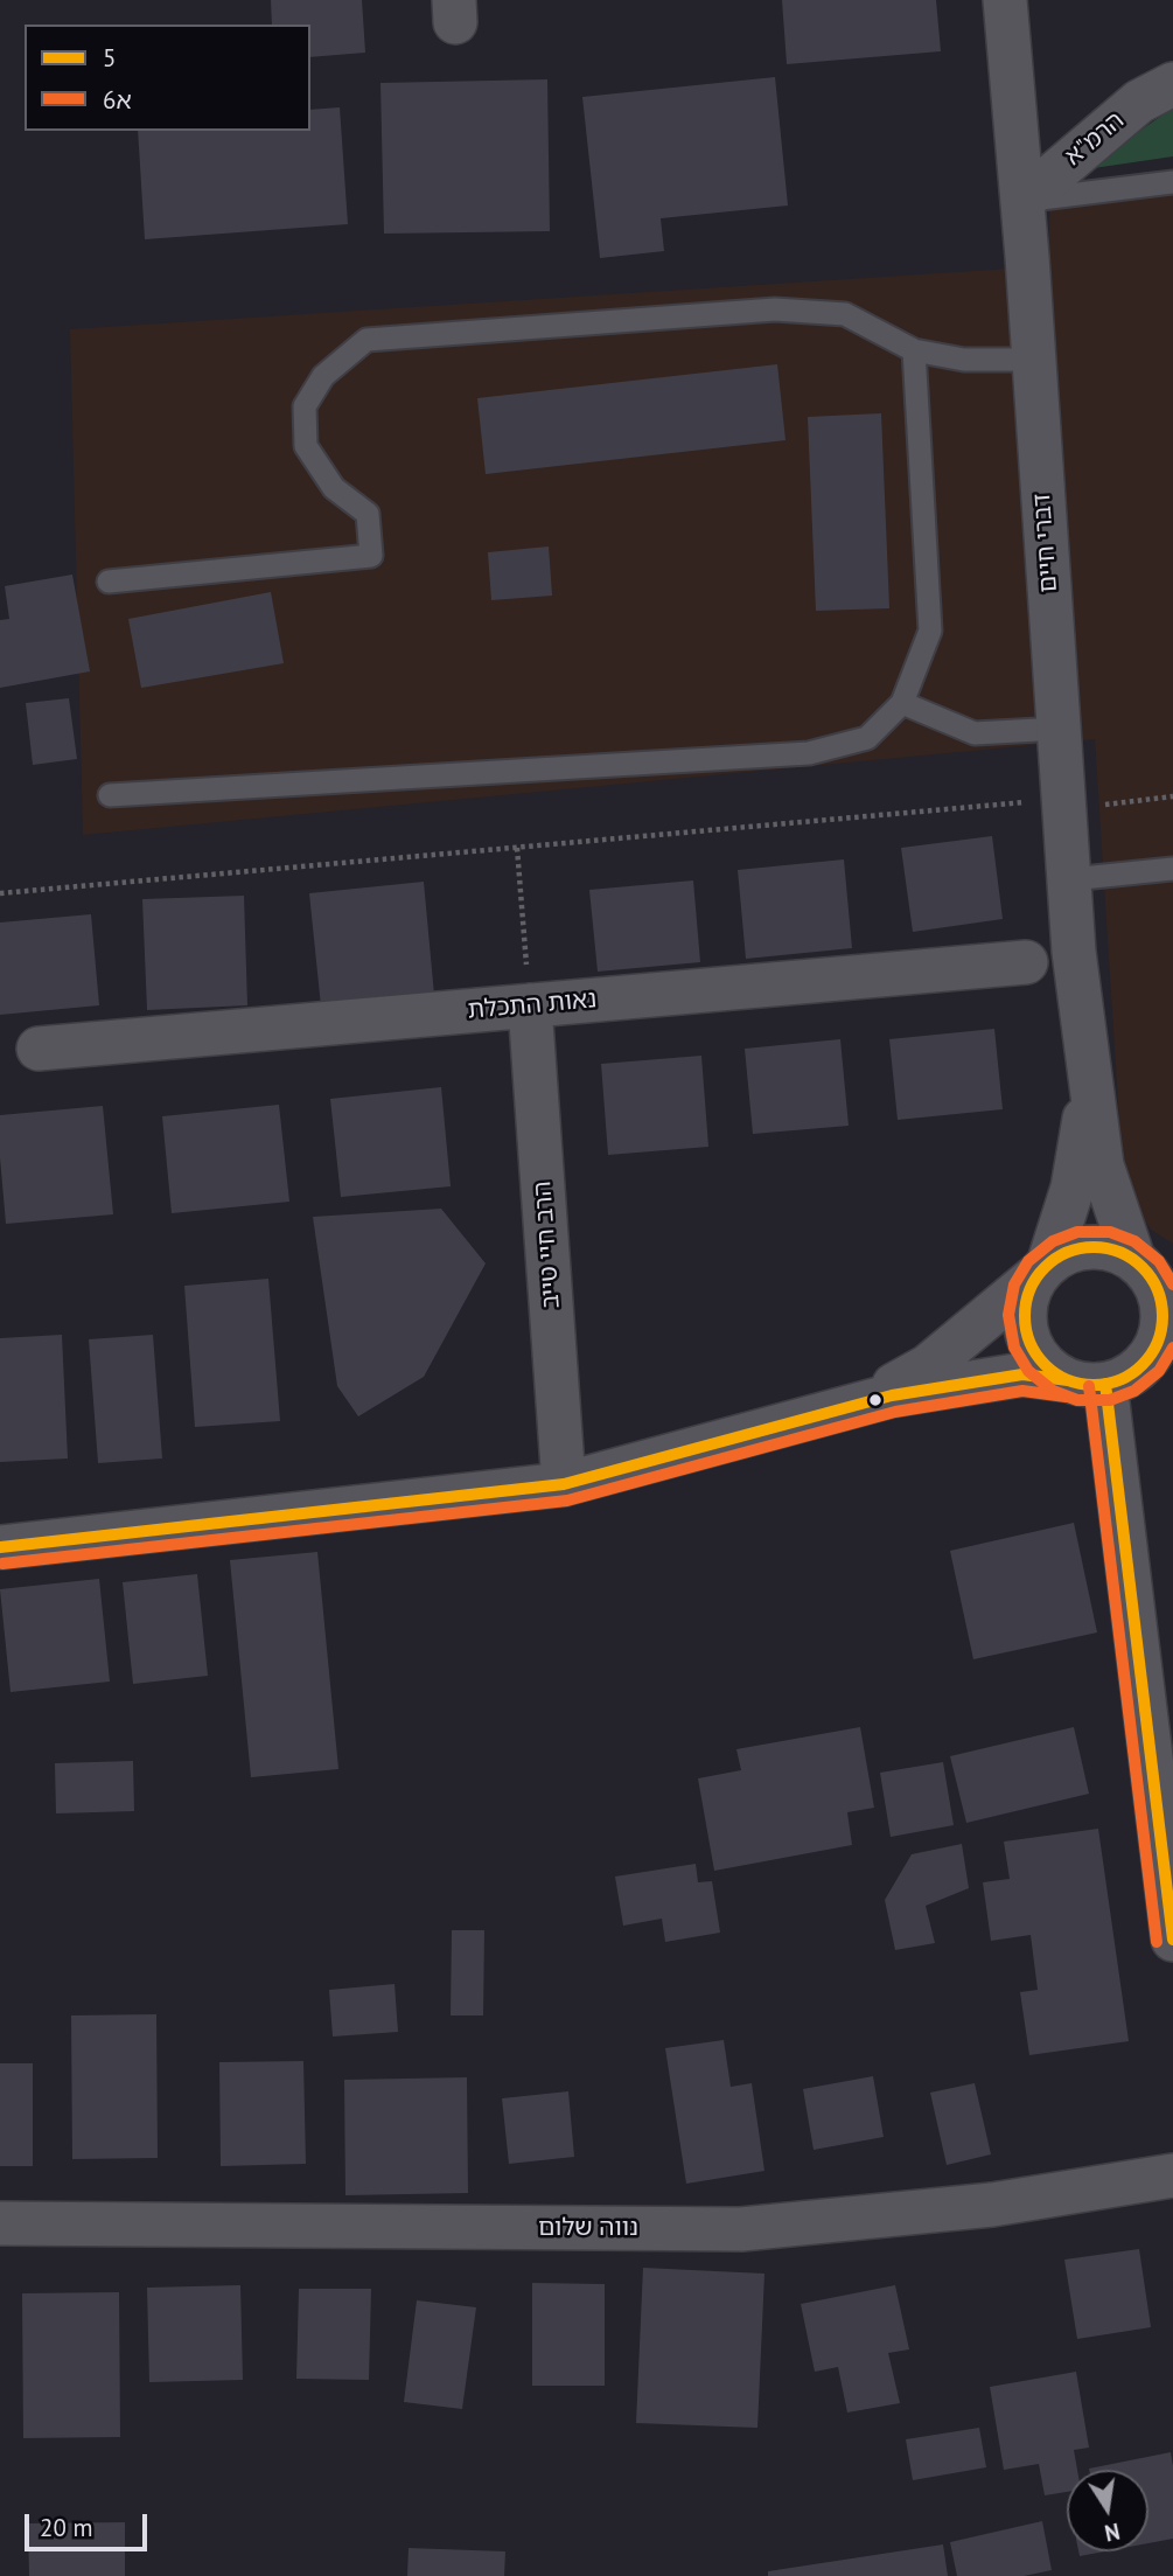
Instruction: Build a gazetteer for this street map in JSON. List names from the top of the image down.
{
  "streets": {
    "street": [
      "הרמ\"א",
      "דברי חיים",
      "נאות התכלת",
      "הרב חיי טייב",
      "נווה שלום"
    ]
  },
  "crossings": [
    ["הרמ\"א", "דברי חיים"],
    ["נאות התכלת", "הרב חיי טייב"]
  ],
  "lines": ["transit line 6א", "transit line 5"],
  "legend": ["5", "6א"],
  "scale_bar": "20 m",
  "north": "bottom"
}
